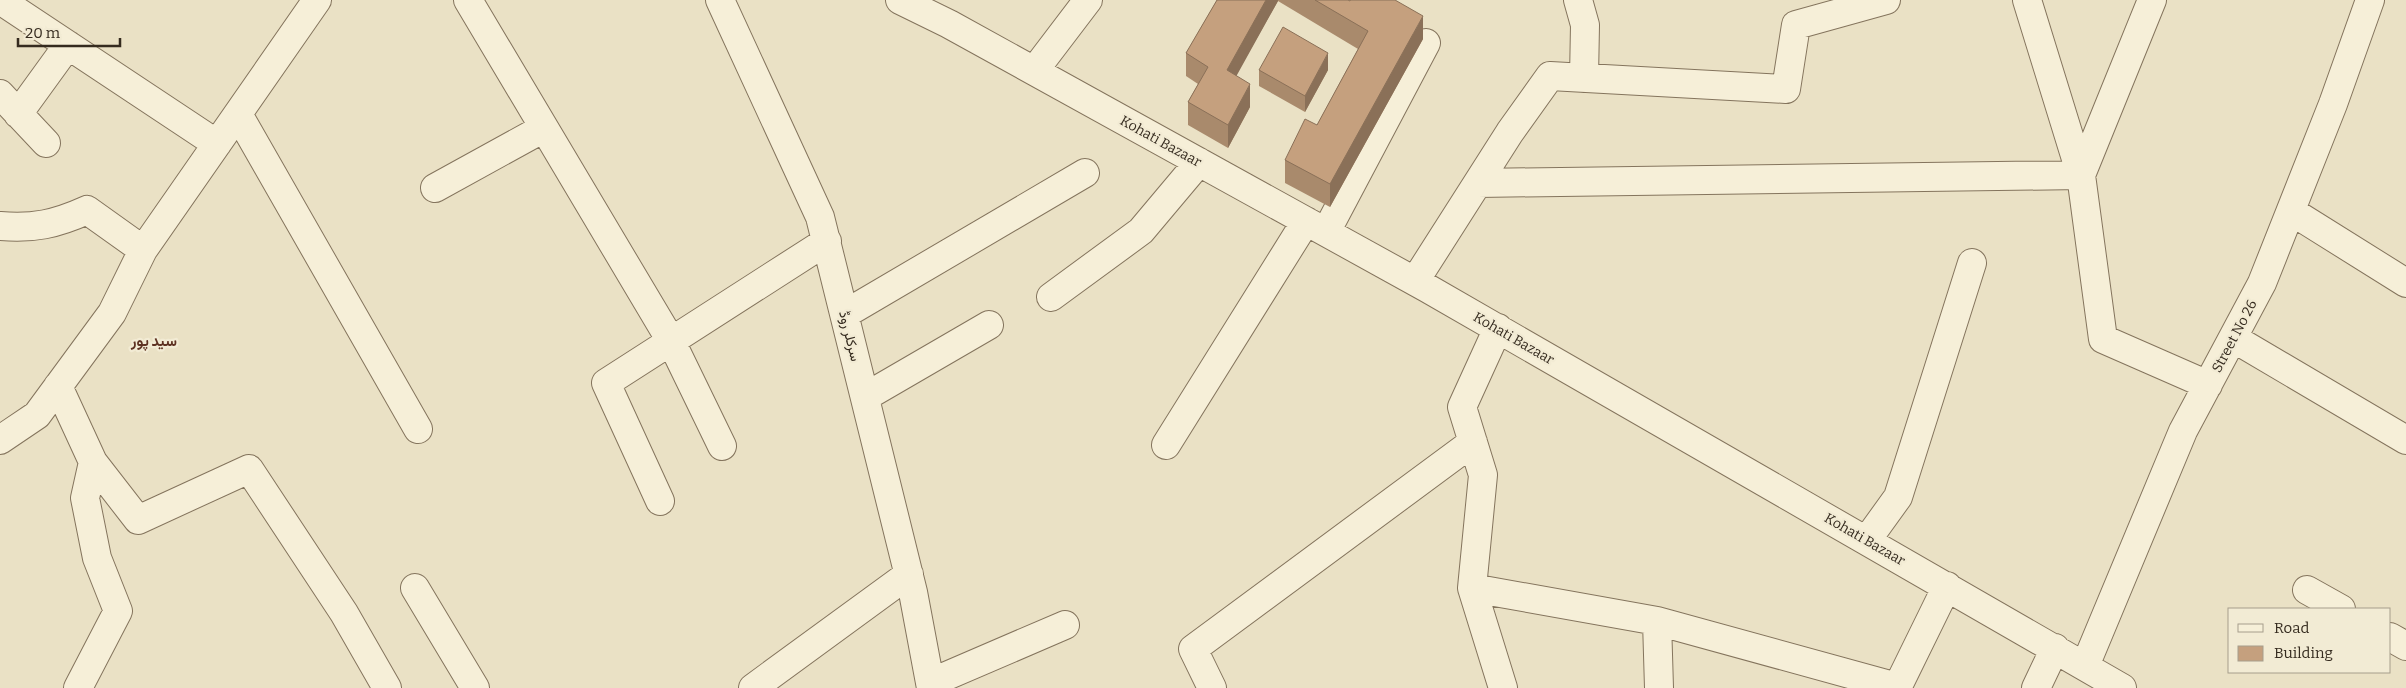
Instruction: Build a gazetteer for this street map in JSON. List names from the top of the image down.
{
  "streets": {
    "street": ["Kohati Bazaar", "سرکلر روڈ", "Street No 26"]
  },
  "crossings": [
    ["Kohati Bazaar", "Street No 26"]
  ],
  "districts": ["سید پور"],
  "legend": ["Road", "Building"],
  "scale_bar": "20 m"
}
